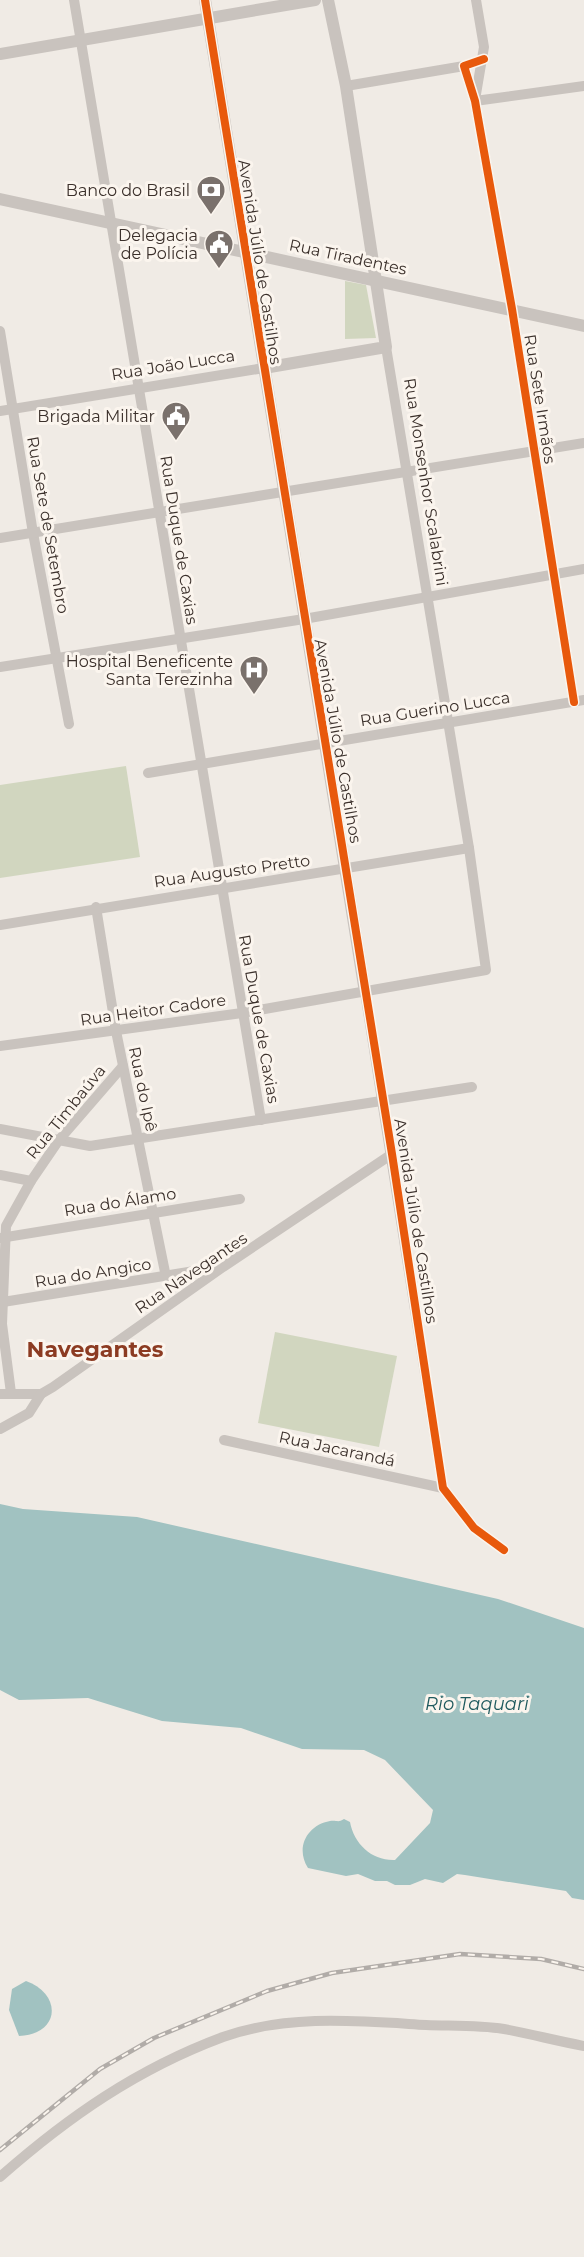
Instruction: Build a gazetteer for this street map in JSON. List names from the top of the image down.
{
  "streets": {
    "street": [
      "Rua Tiradentes",
      "Avenida Júlio de Castilhos",
      "Rua João Lucca",
      "Rua Sete Irmãos",
      "Rua Monsenhor Scalabrini",
      "Rua Sete de Setembro",
      "Rua Duque de Caxias",
      "Rua Guerino Lucca",
      "Rua Augusto Pretto",
      "Rua Heitor Cadore",
      "Rua do Ipê",
      "Rua Timbaúva",
      "Rua do Álamo",
      "Rua do Angico",
      "Rua Navegantes",
      "Rua Jacarandá"
    ]
  },
  "crossings": [
    ["Rua Tiradentes", "Avenida Júlio de Castilhos"],
    ["Rua Tiradentes", "Rua Sete Irmãos"],
    ["Rua Tiradentes", "Rua Monsenhor Scalabrini"],
    ["Rua Tiradentes", "Rua Duque de Caxias"],
    ["Avenida Júlio de Castilhos", "Rua João Lucca"],
    ["Avenida Júlio de Castilhos", "Rua Guerino Lucca"],
    ["Avenida Júlio de Castilhos", "Rua Augusto Pretto"],
    ["Avenida Júlio de Castilhos", "Rua Heitor Cadore"],
    ["Avenida Júlio de Castilhos", "Rua Navegantes"],
    ["Avenida Júlio de Castilhos", "Rua Jacarandá"],
    ["Rua João Lucca", "Rua Monsenhor Scalabrini"],
    ["Rua João Lucca", "Rua Sete de Setembro"],
    ["Rua João Lucca", "Rua Duque de Caxias"],
    ["Rua Sete Irmãos", "Rua Guerino Lucca"],
    ["Rua Monsenhor Scalabrini", "Rua Guerino Lucca"],
    ["Rua Monsenhor Scalabrini", "Rua Augusto Pretto"],
    ["Rua Monsenhor Scalabrini", "Rua Heitor Cadore"],
    ["Rua Duque de Caxias", "Rua Guerino Lucca"],
    ["Rua Duque de Caxias", "Rua Augusto Pretto"],
    ["Rua Duque de Caxias", "Rua Heitor Cadore"],
    ["Rua Augusto Pretto", "Rua do Ipê"],
    ["Rua Heitor Cadore", "Rua do Ipê"],
    ["Rua do Ipê", "Rua Timbaúva"],
    ["Rua do Ipê", "Rua do Álamo"],
    ["Rua do Ipê", "Rua do Angico"],
    ["Rua Timbaúva", "Rua do Álamo"],
    ["Rua do Angico", "Rua Navegantes"]
  ],
  "districts": ["Navegantes"],
  "water": ["Rio Taquari"],
  "places": {
    "bank": ["Banco do Brasil"],
    "public building": ["Delegacia de Polícia", "Brigada Militar"],
    "hospital": ["Hospital Beneficente Santa Terezinha"]
  }
}
